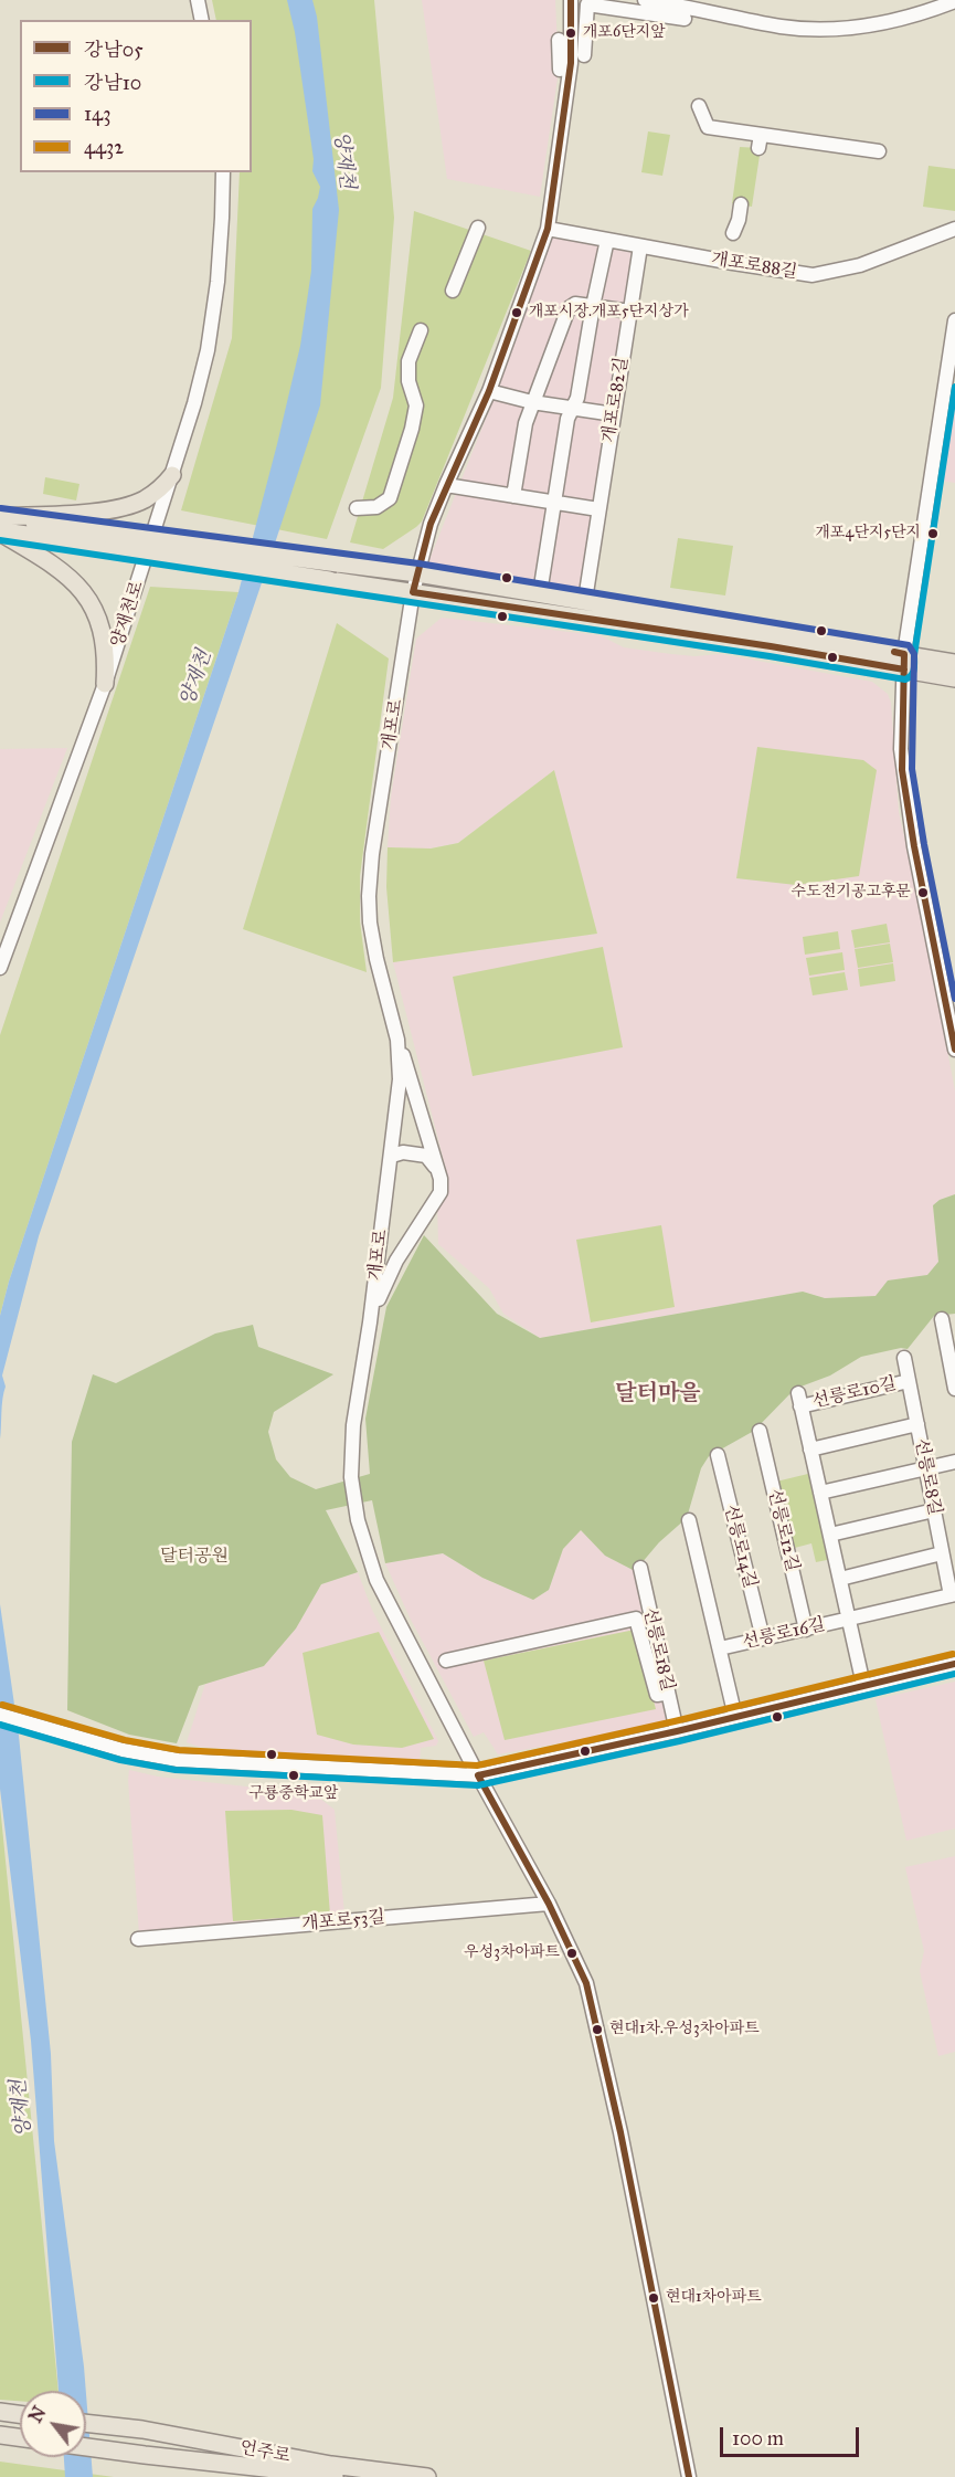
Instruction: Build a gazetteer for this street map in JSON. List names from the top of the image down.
{
  "streets": {
    "main road": ["언주로"],
    "street": [
      "개포로88길",
      "개포로82길",
      "양재천로",
      "개포로",
      "선릉로10길",
      "선릉로8길",
      "선릉로12길",
      "선릉로14길",
      "선릉로16길",
      "선릉로18길",
      "개포로53길"
    ]
  },
  "crossings": [
    ["개포로88길", "개포로82길"],
    ["개포로88길", "개포로"],
    ["개포로", "개포로53길"],
    ["선릉로10길", "선릉로8길"],
    ["선릉로10길", "선릉로16길"],
    ["선릉로12길", "선릉로16길"],
    ["선릉로14길", "선릉로16길"]
  ],
  "districts": ["달터마을"],
  "water": ["양재천"],
  "parks": ["달터공원"],
  "places": [
    "개포6단지앞",
    "개포시장.개포5단지상가",
    "개포4단지5단지",
    "수도전기공고후문",
    "구룡중학교앞",
    "우성3차아파트",
    "현대1차.우성3차아파트",
    "현대1차아파트"
  ],
  "lines": [
    "transit line 강남05",
    "transit line 강남10",
    "transit line 143",
    "transit line 4432"
  ],
  "legend": [
    "강남05",
    "강남10",
    "143",
    "4432"
  ],
  "scale_bar": "100 m",
  "north": "top left"
}
